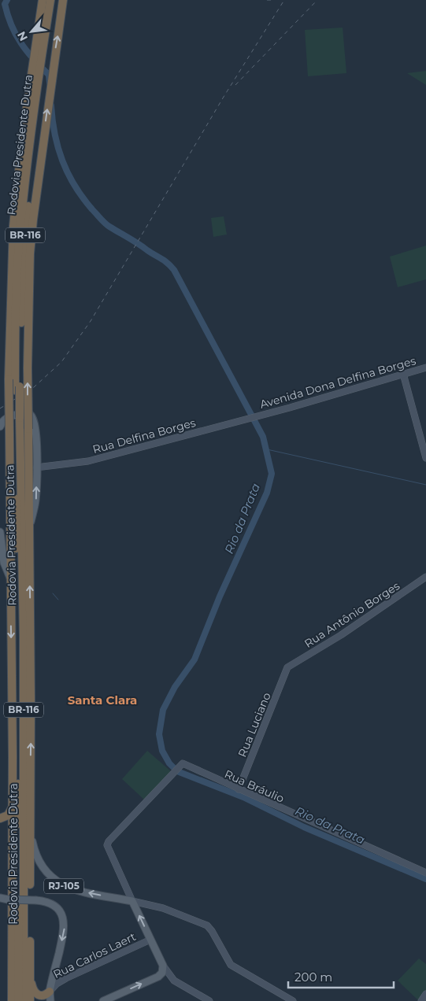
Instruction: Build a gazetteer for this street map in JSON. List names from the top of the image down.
{
  "streets": {
    "highway": ["Rodovia Presidente Dutra", "BR-116"],
    "main road": ["RJ-105"],
    "street": [
      "Avenida Dona Delfina Borges",
      "Rua Delfina Borges",
      "Rua Antônio Borges",
      "Rua Luciano",
      "Rua Bráulio",
      "Rua Carlos Laert"
    ]
  },
  "crossings": [
    ["BR-116", "RJ-105"],
    ["Avenida Dona Delfina Borges", "Rua Delfina Borges"],
    ["Rua Antônio Borges", "Rua Luciano"],
    ["Rua Luciano", "Rua Bráulio"],
    ["Rua Bráulio", "RJ-105"],
    ["RJ-105", "Rua Carlos Laert"]
  ],
  "districts": ["Santa Clara"],
  "water": ["Rio da Prata"],
  "scale_bar": "200 m",
  "north": "bottom left"
}
